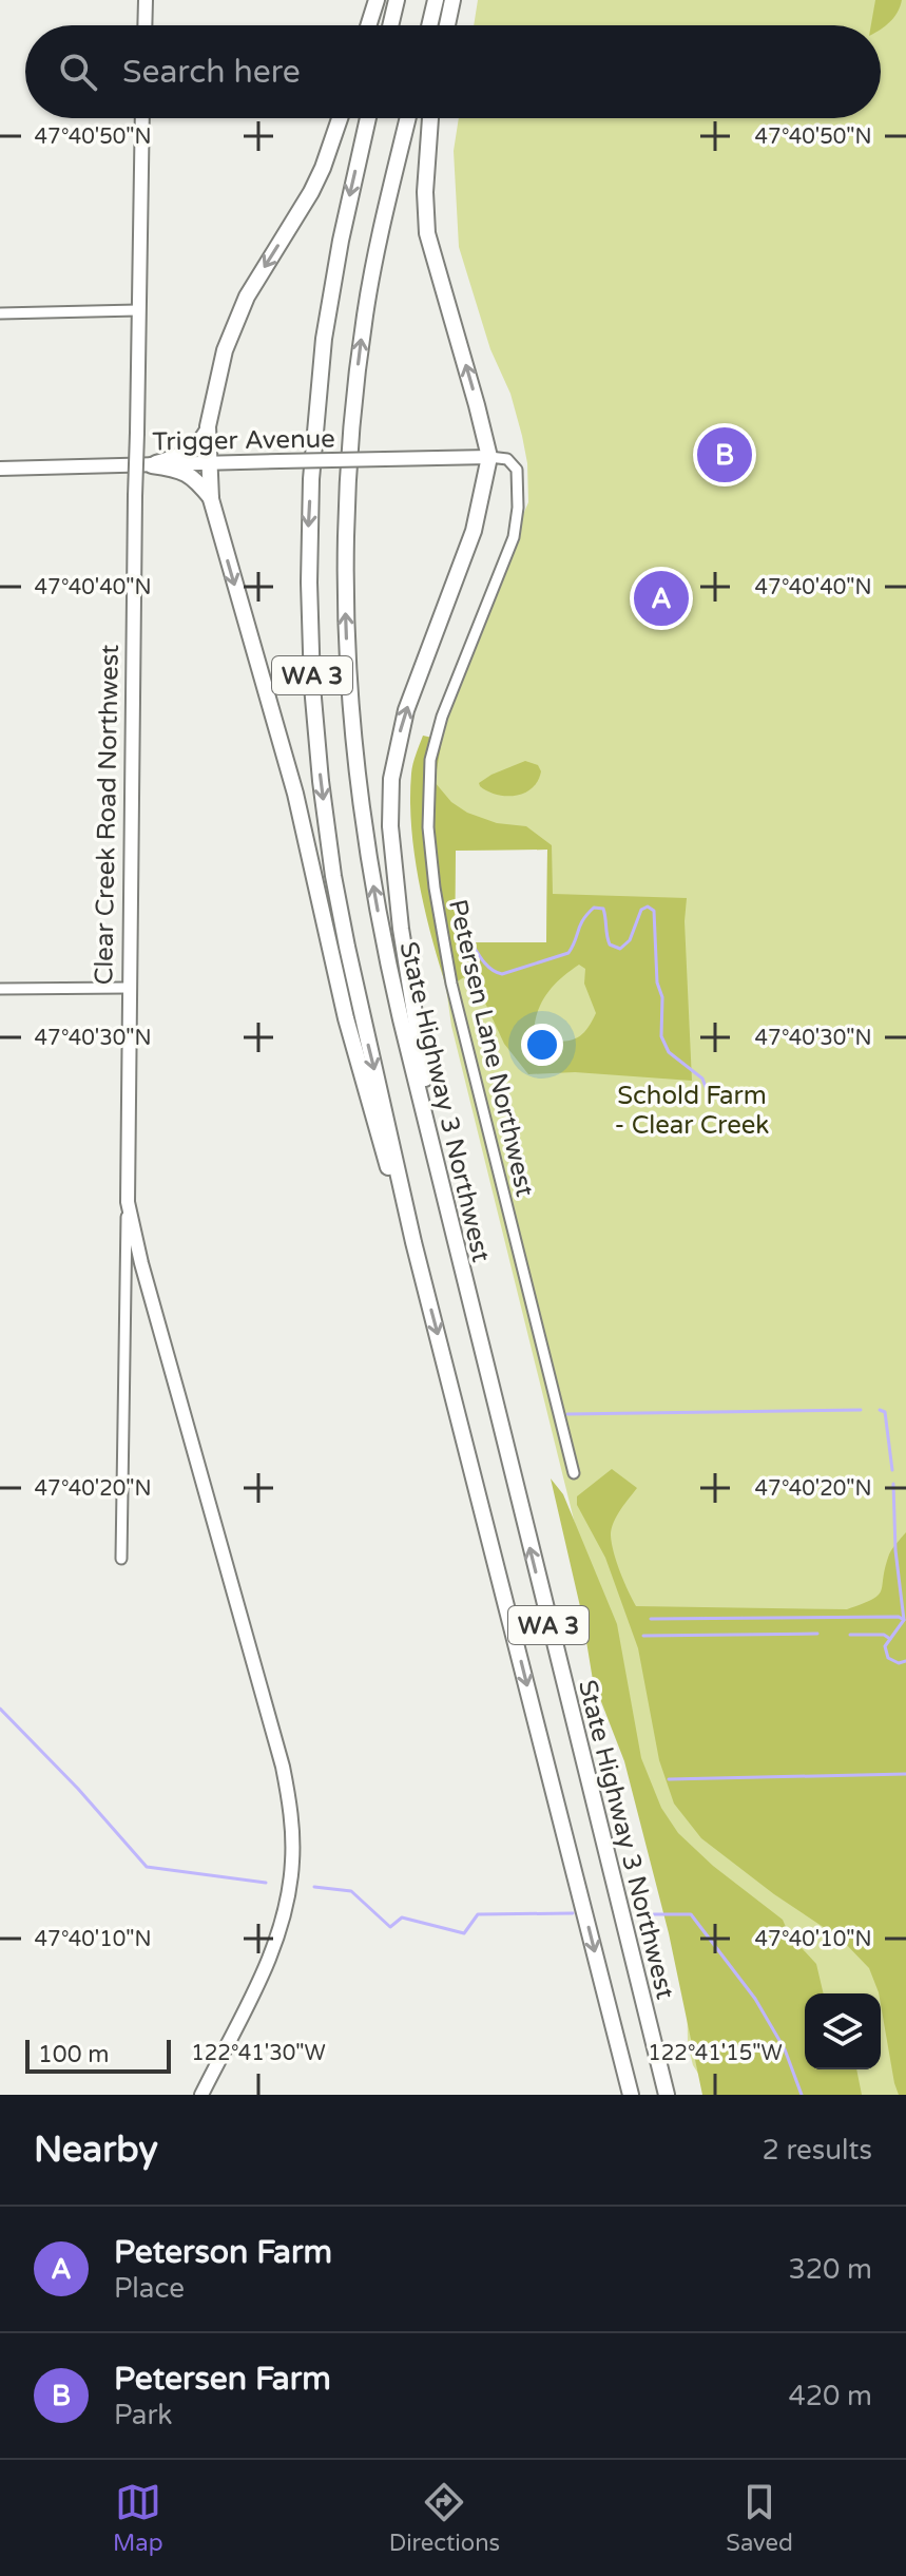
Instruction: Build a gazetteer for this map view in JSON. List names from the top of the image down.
{
  "streets": {
    "highway": ["WA 3", "State Highway 3 Northwest"],
    "main road": ["Trigger Avenue", "Clear Creek Road Northwest"],
    "street": ["Petersen Lane Northwest"]
  },
  "crossings": [
    ["Trigger Avenue", "Petersen Lane Northwest"]
  ],
  "parks": ["Schold Farm - Clear Creek"],
  "scale_bar": "100 m",
  "page": {
    "search": "Search here",
    "pins": ["B", "A"],
    "scale": "100 m",
    "heading": ["Nearby", "2 results"],
    "list": [
      {
        "mark": "A",
        "name": "Peterson Farm",
        "note": "Place",
        "value": "320 m"
      },
      {
        "mark": "B",
        "name": "Petersen Farm",
        "note": "Park",
        "value": "420 m"
      }
    ],
    "nav": ["Map", "Directions", "Saved"]
  },
  "coordinates": [
    "47°40'50\"N",
    "47°40'40\"N",
    "47°40'30\"N",
    "47°40'20\"N",
    "47°40'10\"N",
    "122°41'30\"W",
    "122°41'15\"W"
  ]
}
